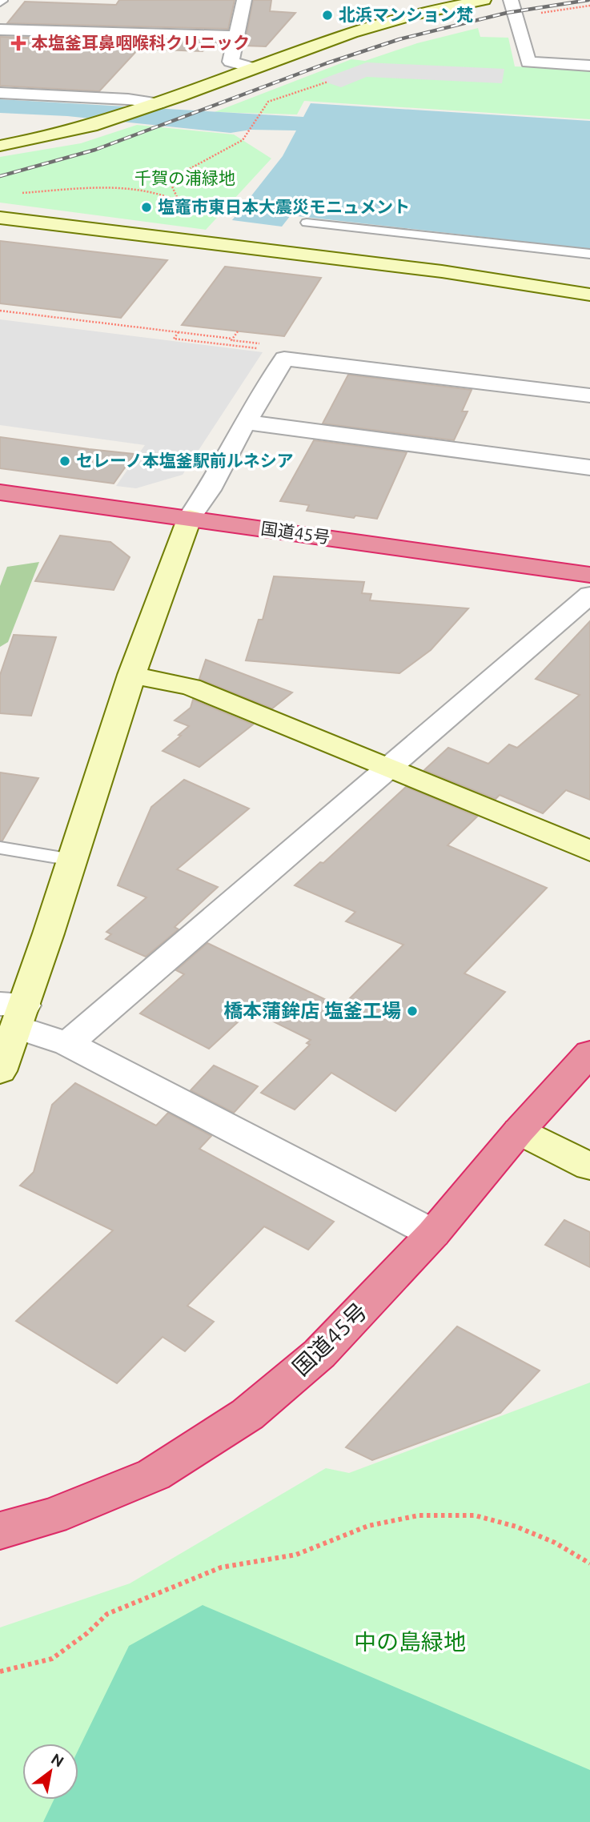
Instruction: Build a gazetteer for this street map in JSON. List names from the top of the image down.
{
  "streets": {
    "highway": ["国道45号"]
  },
  "parks": ["千賀の浦緑地", "中の島緑地"],
  "places": {
    "other": [
      "北浜マンション梵",
      "塩竈市東日本大震災モニュメント",
      "セレーノ本塩釜駅前ルネシア",
      "橋本蒲鉾店 塩釜工場"
    ],
    "health": ["本塩釜耳鼻咽喉科クリニック"]
  },
  "north": "top right"
}
